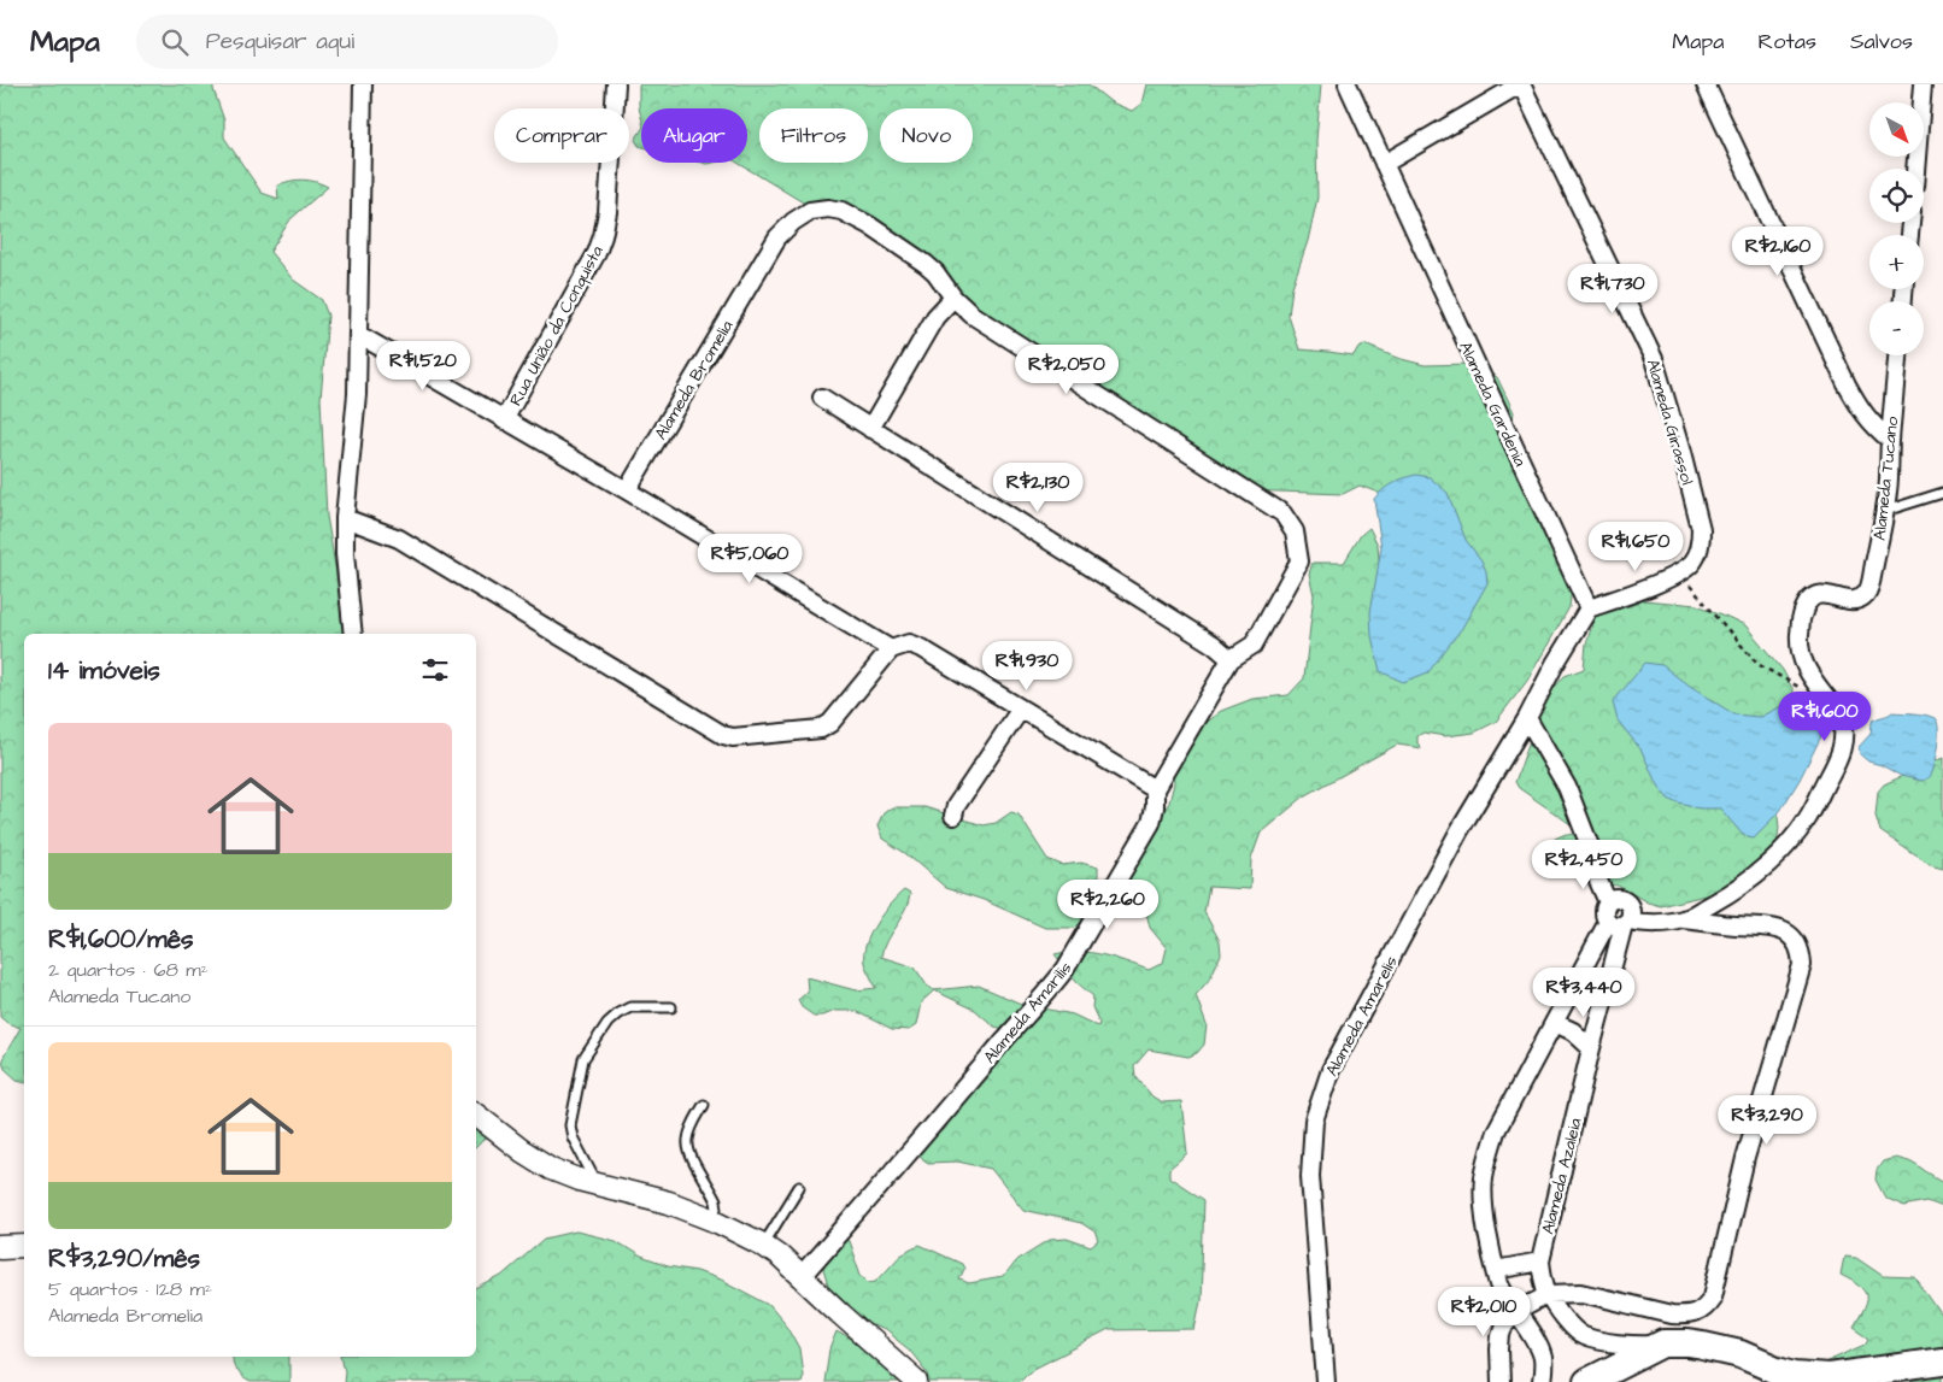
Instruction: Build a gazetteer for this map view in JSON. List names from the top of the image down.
{
  "streets": {
    "street": [
      "Rua União da Conquista",
      "Alameda Bromelia",
      "Alameda Gardenia",
      "Alameda Girassol",
      "Alameda Tucano",
      "Alameda Amarilis",
      "Alameda Amarelis",
      "Alameda Azaleia"
    ]
  },
  "crossings": [
    ["Alameda Bromelia", "Alameda Amarilis"],
    ["Alameda Gardenia", "Alameda Girassol"],
    ["Alameda Tucano", "Alameda Azaleia"]
  ],
  "north": "bottom right",
  "page": {
    "header": "Mapa",
    "search": "Pesquisar aqui",
    "nav": ["Mapa", "Rotas", "Salvos"],
    "map_buttons": ["+", "−"],
    "chip": [
      "Comprar",
      "Alugar",
      "Filtros",
      "Novo"
    ],
    "price": [
      "R$2,160",
      "R$1,730",
      "R$1,520",
      "R$2,050",
      "R$2,130",
      "R$1,650",
      "R$5,060",
      "R$1,930",
      "R$1,600",
      "R$2,450",
      "R$2,260",
      "R$3,440",
      "R$3,290",
      "R$2,010"
    ],
    "heading": "14 imóveis",
    "list": [
      {
        "name": "R$1,600/mês",
        "note": "2 quartos · 68 m² · Alameda Tucano"
      },
      {
        "name": "R$3,290/mês",
        "note": "5 quartos · 128 m² · Alameda Bromelia"
      }
    ]
  }
}
